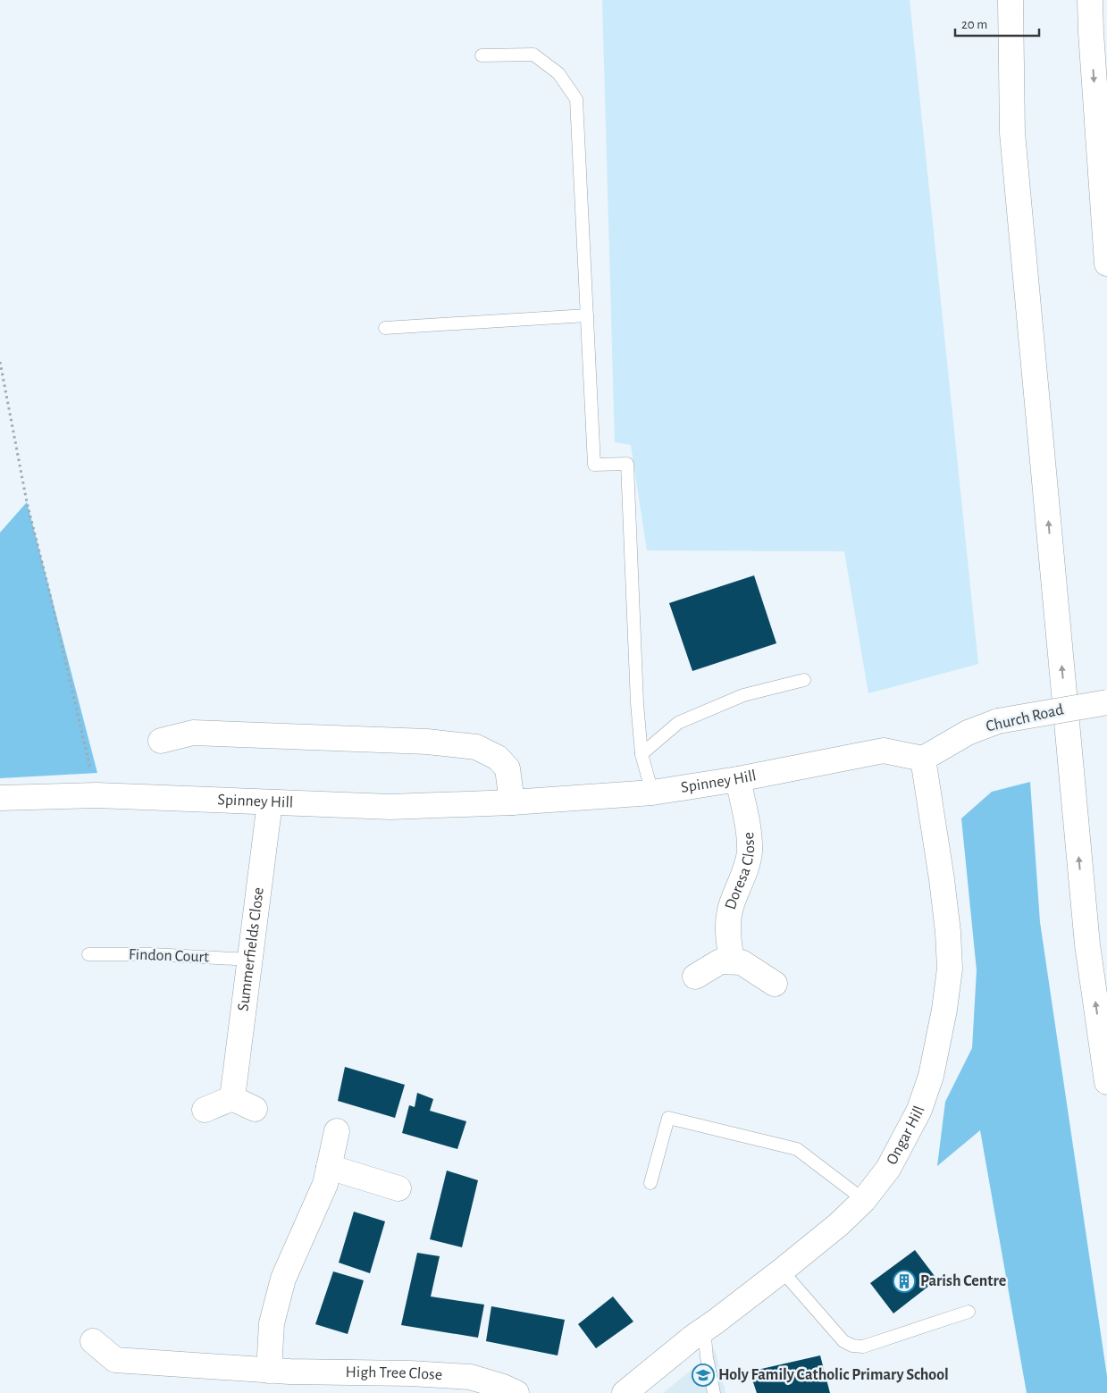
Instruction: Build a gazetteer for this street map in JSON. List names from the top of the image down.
{
  "streets": {
    "main road": [
      "Church Road",
      "Spinney Hill",
      "Doresa Close",
      "Summerfields Close",
      "Ongar Hill",
      "High Tree Close"
    ],
    "lane": ["Findon Court"]
  },
  "crossings": [
    ["Church Road", "Spinney Hill"],
    ["Church Road", "Ongar Hill"],
    ["Spinney Hill", "Doresa Close"],
    ["Spinney Hill", "Summerfields Close"],
    ["Spinney Hill", "Ongar Hill"],
    ["Summerfields Close", "Findon Court"]
  ],
  "places": {
    "building": ["Parish Centre"],
    "school or university": ["Holy Family Catholic Primary School"]
  },
  "scale_bar": "20 m"
}
